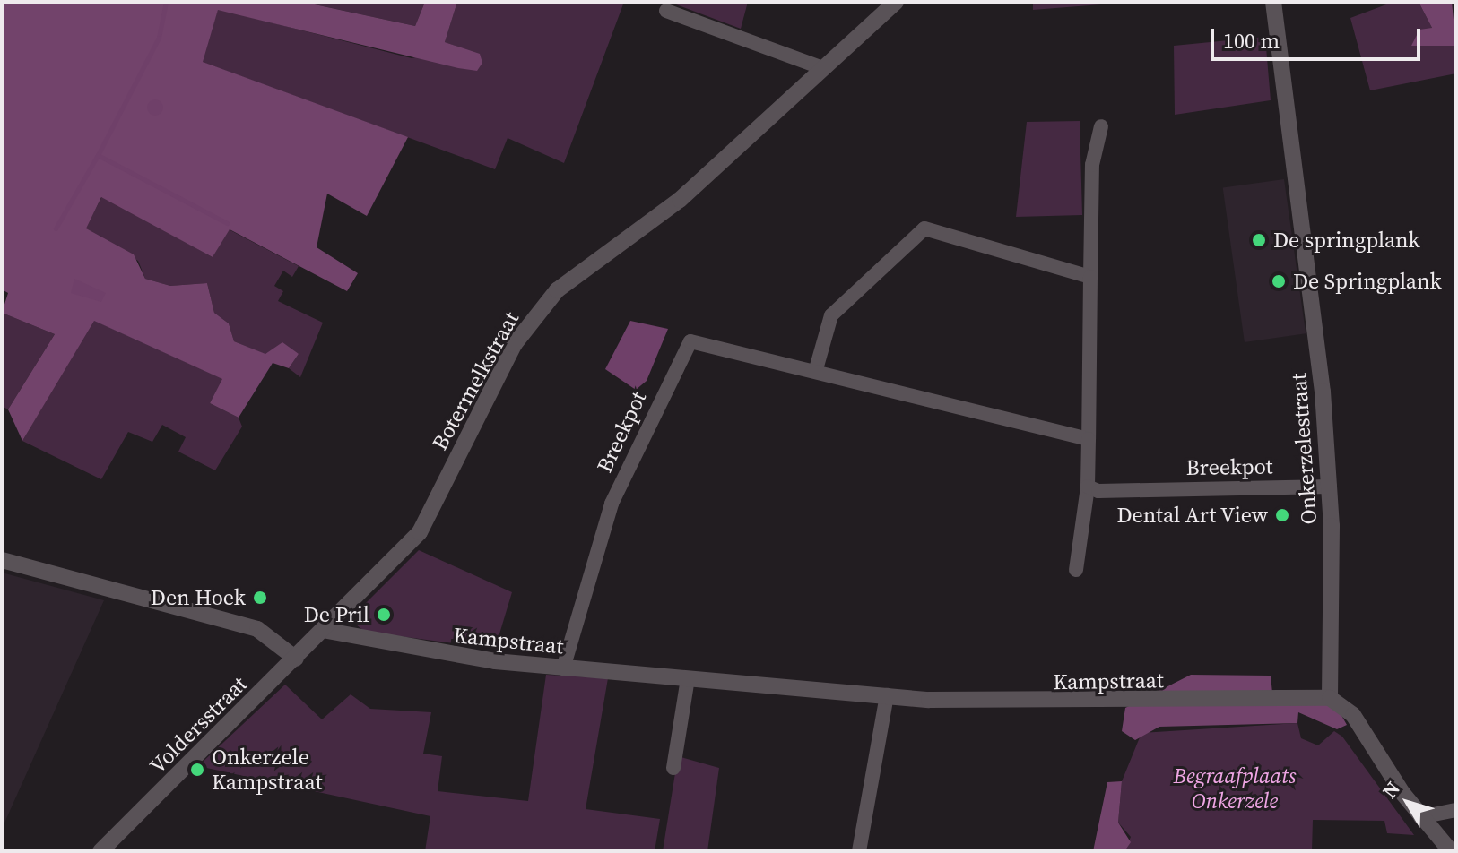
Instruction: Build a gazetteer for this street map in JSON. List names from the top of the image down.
{
  "streets": {
    "street": [
      "Botermelkstraat",
      "Breekpot",
      "Onkerzelestraat",
      "Kampstraat",
      "Voldersstraat"
    ]
  },
  "crossings": [
    ["Botermelkstraat", "Kampstraat"],
    ["Botermelkstraat", "Voldersstraat"],
    ["Breekpot", "Onkerzelestraat"],
    ["Breekpot", "Kampstraat"],
    ["Onkerzelestraat", "Kampstraat"],
    ["Kampstraat", "Voldersstraat"]
  ],
  "parks": ["Begraafplaats Onkerzele"],
  "places": [
    "De springplank",
    "De Springplank",
    "Dental Art View",
    "Den Hoek",
    "De Pril",
    "Onkerzele Kampstraat"
  ],
  "scale_bar": "100 m",
  "north": "top left"
}
